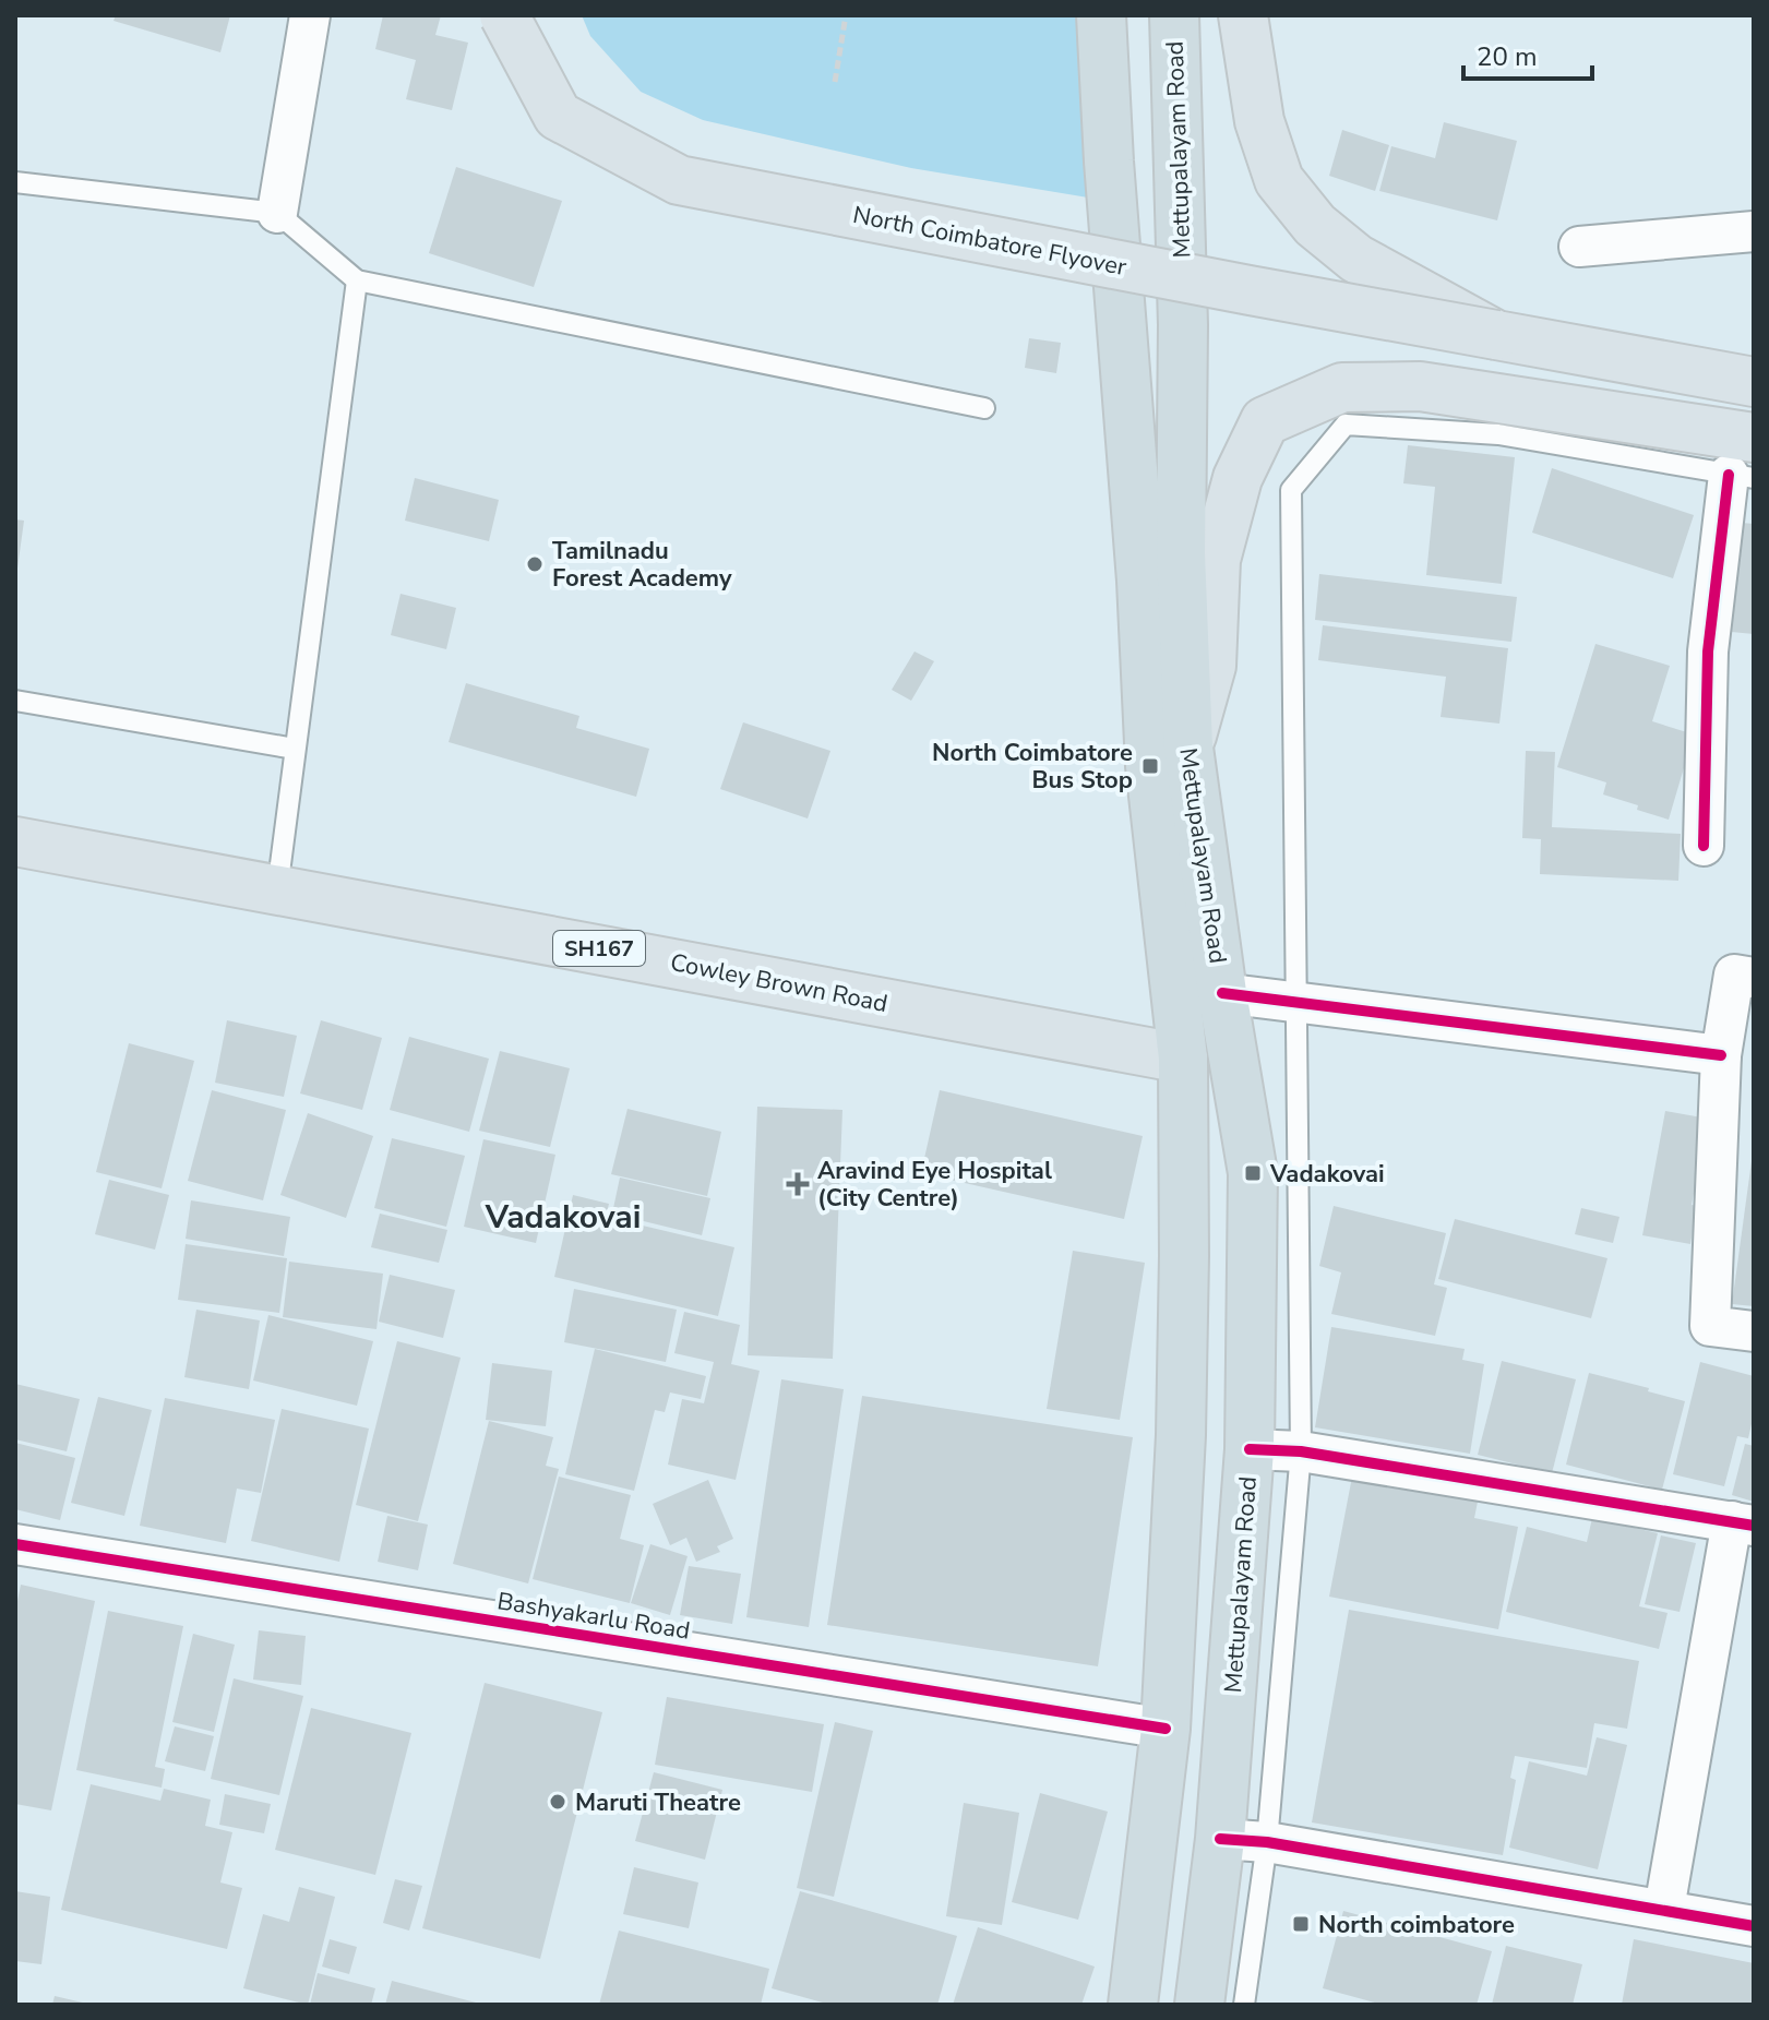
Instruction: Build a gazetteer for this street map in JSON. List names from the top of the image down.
{
  "streets": {
    "highway": ["Mettupalayam Road"],
    "main road": ["North Coimbatore Flyover", "SH167", "Cowley Brown Road"],
    "street": ["Bashyakarlu Road"]
  },
  "crossings": [
    ["Mettupalayam Road", "Cowley Brown Road"],
    ["Mettupalayam Road", "Bashyakarlu Road"]
  ],
  "districts": ["Vadakovai"],
  "places": {
    "other": ["Tamilnadu Forest Academy", "Maruti Theatre"],
    "transit": ["North Coimbatore Bus Stop", "Vadakovai", "North coimbatore"],
    "health": ["Aravind Eye Hospital (City Centre)"]
  },
  "scale_bar": "20 m"
}
